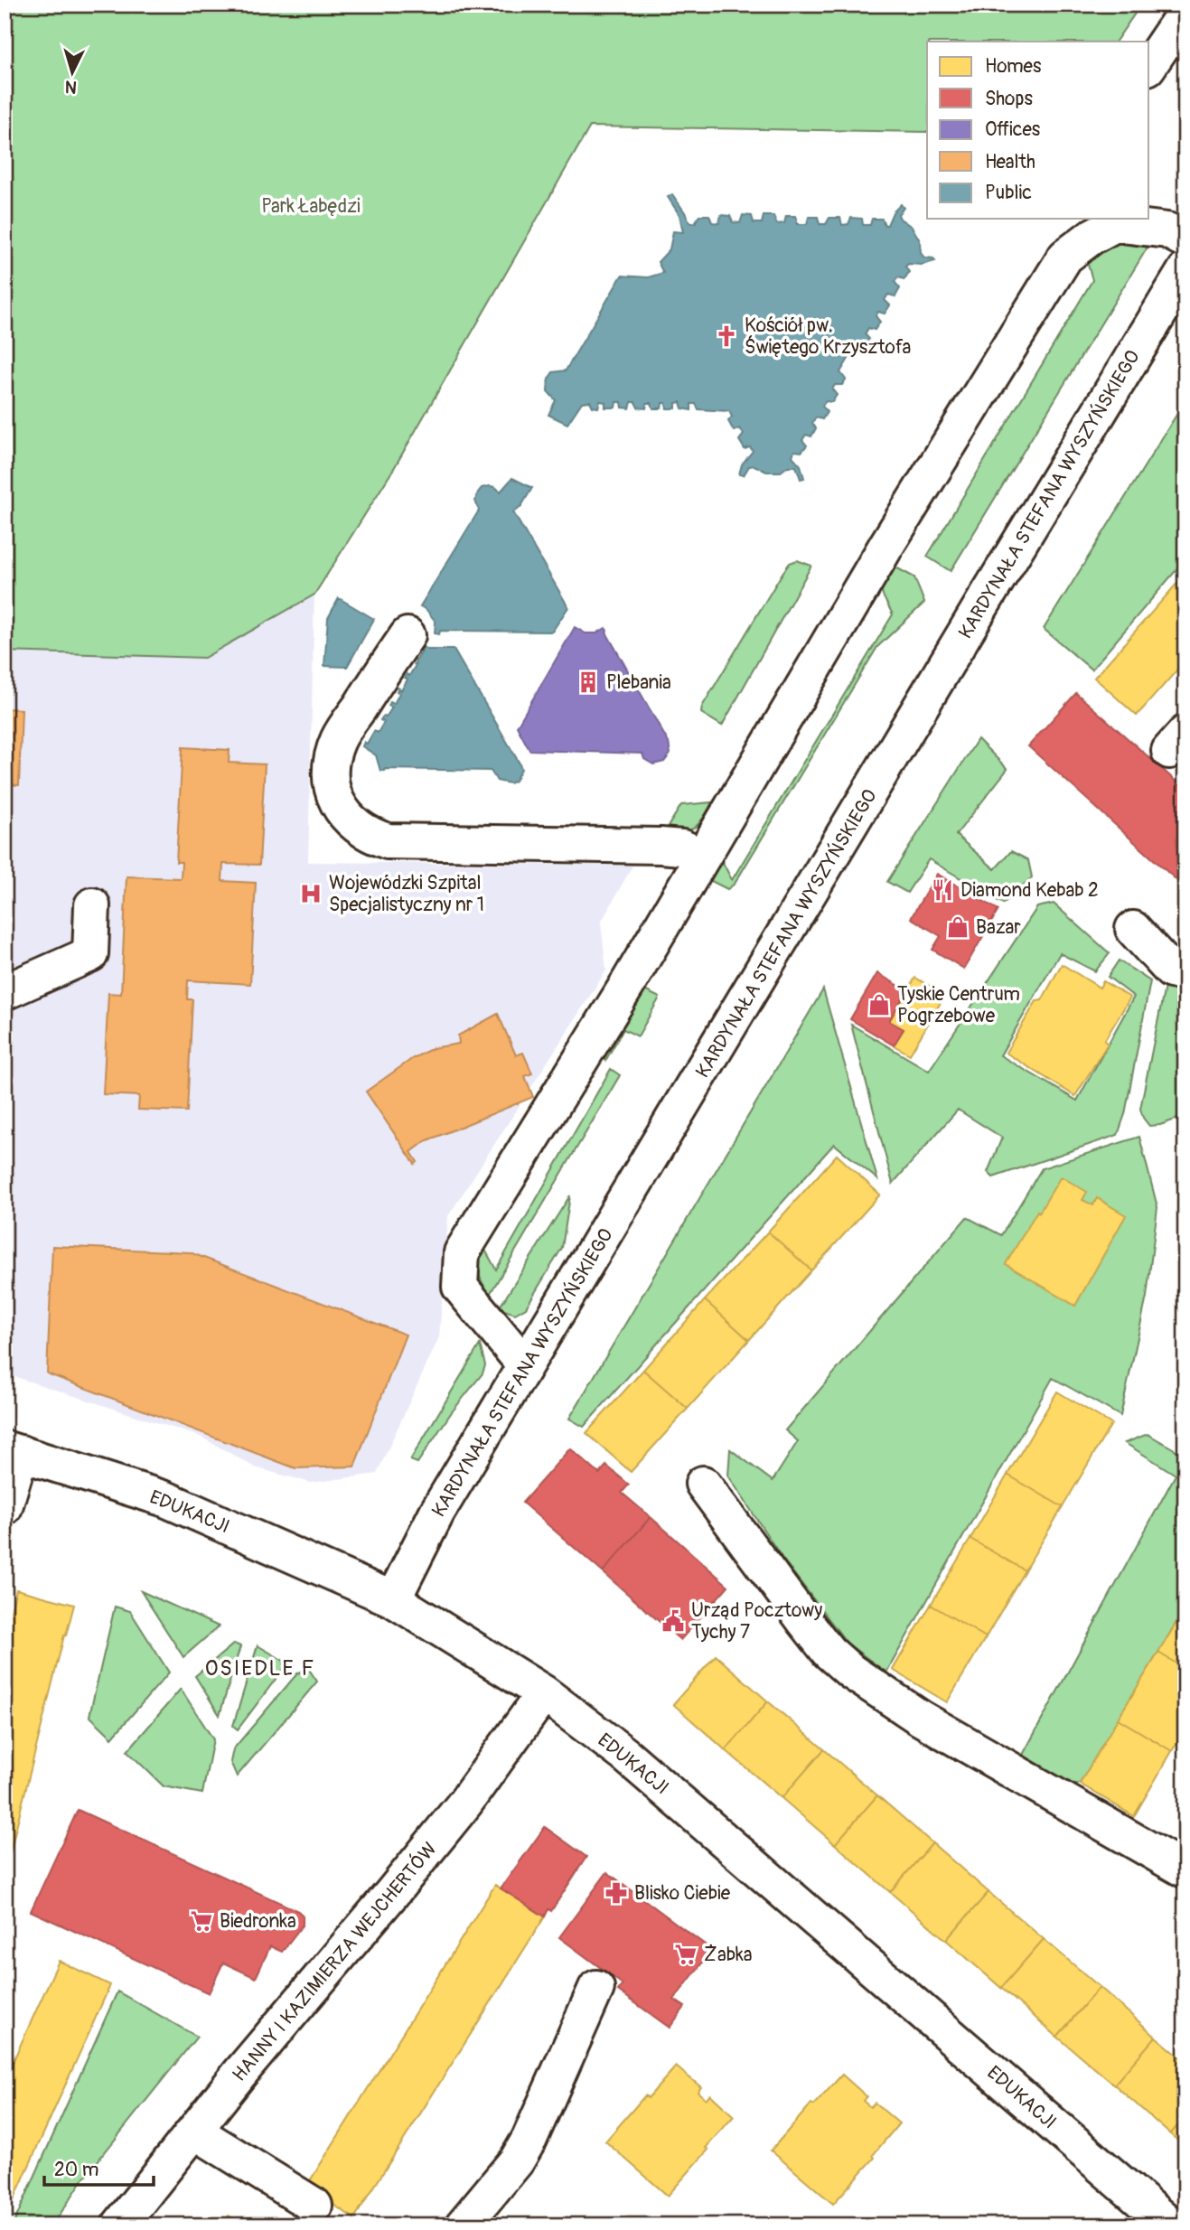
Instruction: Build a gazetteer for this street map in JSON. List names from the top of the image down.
{
  "streets": {
    "street": ["KARDYNAŁA STEFANA WYSZYŃSKIEGO", "EDUKACJI", "HANNY I KAZIMIERZA WEJCHERTÓW"]
  },
  "crossings": [
    ["KARDYNAŁA STEFANA WYSZYŃSKIEGO", "EDUKACJI"],
    ["EDUKACJI", "HANNY I KAZIMIERZA WEJCHERTÓW"]
  ],
  "districts": ["OSIEDLE F"],
  "parks": ["Park Łabędzi"],
  "places": {
    "church": ["Kościół pw. Świętego Krzysztofa"],
    "building": ["Plebania"],
    "restaurant": ["Diamond Kebab 2"],
    "hospital": ["Wojewódzki Szpital Specjalistyczny nr 1"],
    "shop": ["Bazar", "Tyskie Centrum Pogrzebowe"],
    "public building": ["Urząd Pocztowy Tychy 7"],
    "pharmacy": ["Blisko Ciebie"],
    "supermarket": ["Biedronka", "Żabka"]
  },
  "legend": [
    "Homes",
    "Shops",
    "Offices",
    "Health",
    "Public"
  ],
  "scale_bar": "20 m",
  "north": "bottom"
}
